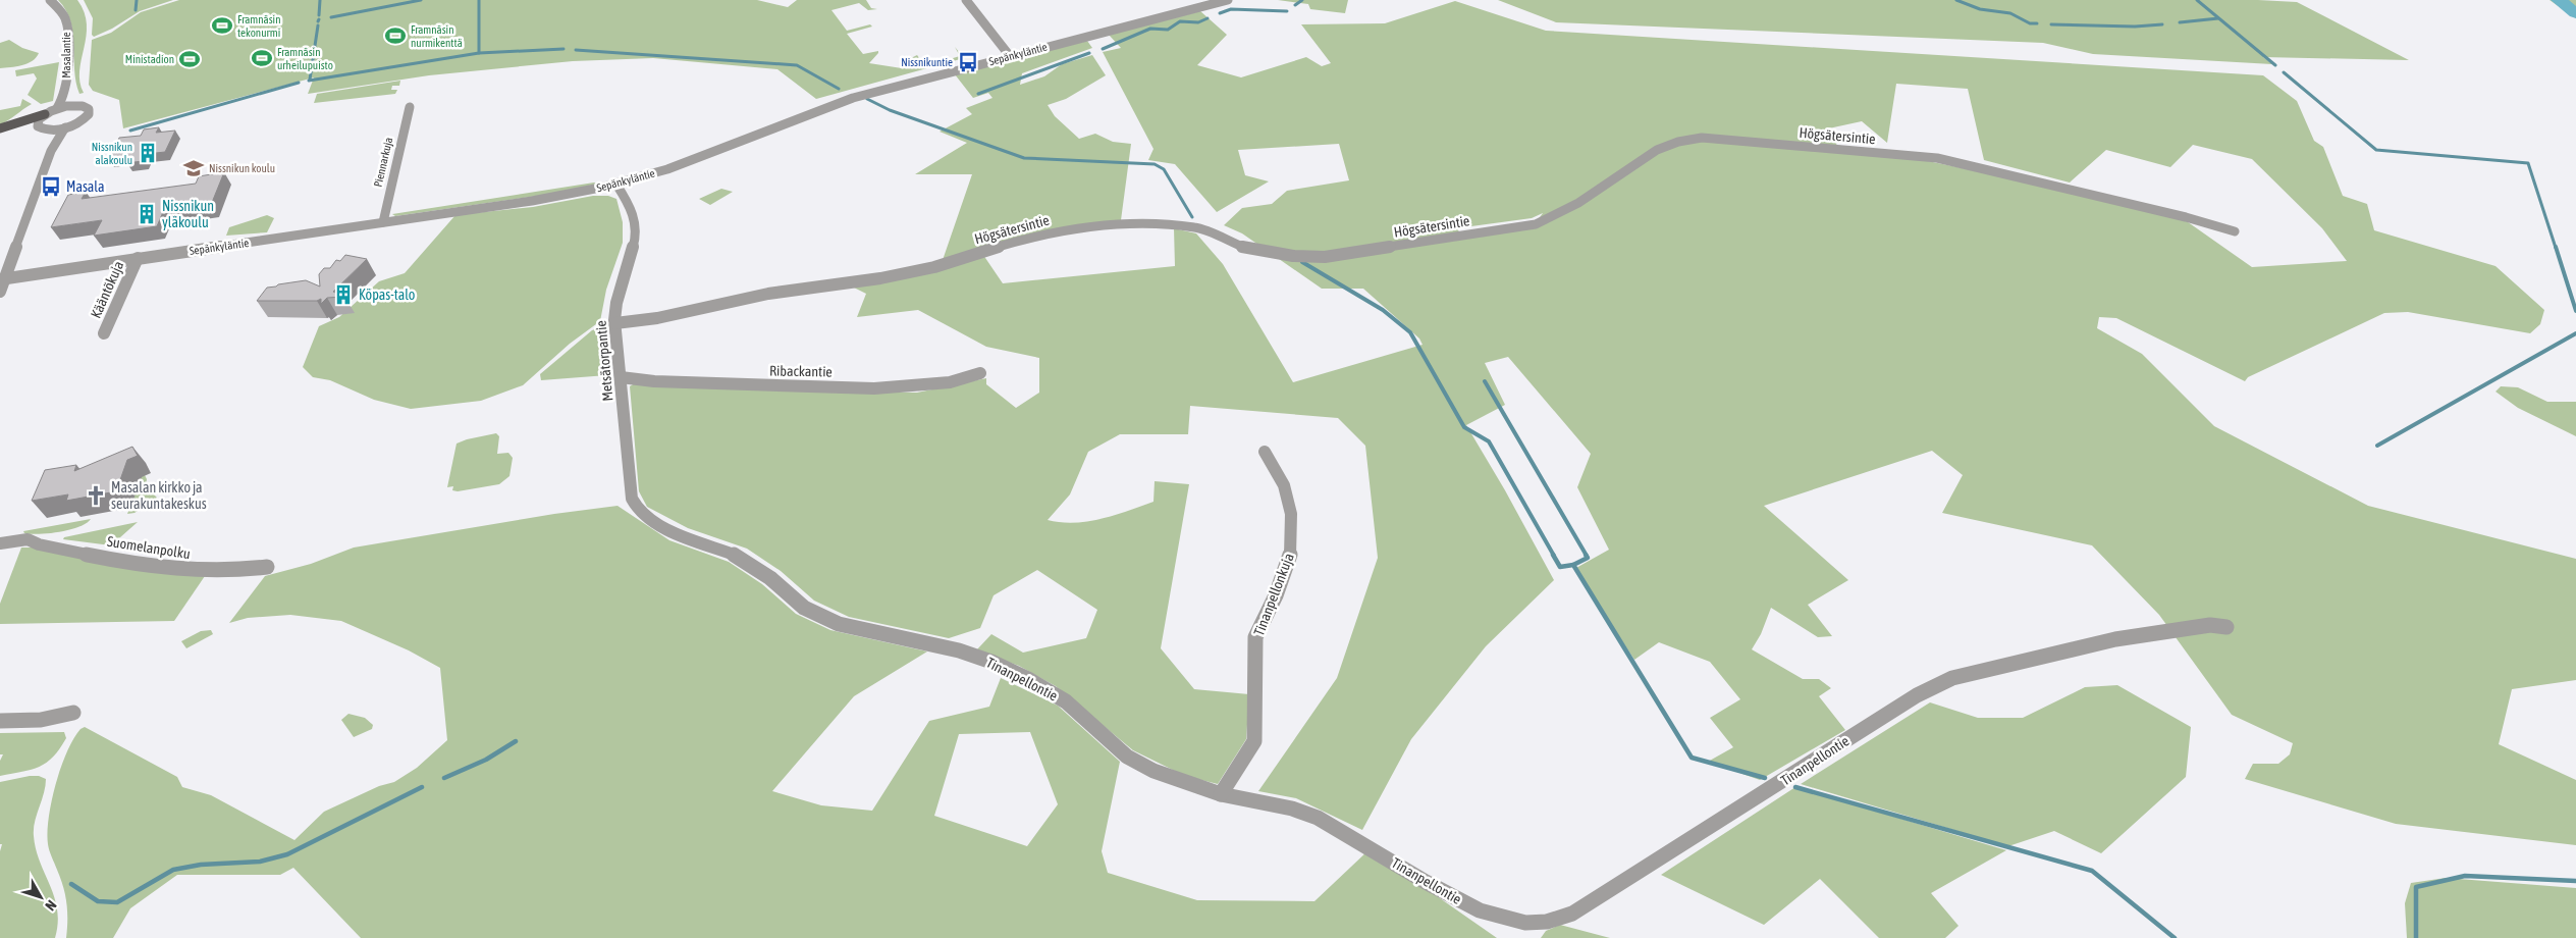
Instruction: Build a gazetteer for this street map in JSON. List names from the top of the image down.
{
  "streets": {
    "street": [
      "Sepänkyläntie",
      "Masalantie",
      "Högsätersintie",
      "Piennarkuja",
      "Kääntökuja",
      "Metsätorpantie",
      "Ribackantie",
      "Suomelanpolku",
      "Tinanpellonkuja",
      "Tinanpellontie"
    ]
  },
  "crossings": [
    ["Sepänkyläntie", "Piennarkuja"],
    ["Sepänkyläntie", "Kääntökuja"],
    ["Sepänkyläntie", "Metsätorpantie"],
    ["Högsätersintie", "Metsätorpantie"],
    ["Metsätorpantie", "Ribackantie"],
    ["Metsätorpantie", "Tinanpellontie"],
    ["Tinanpellonkuja", "Tinanpellontie"]
  ],
  "places": {
    "sports": [
      "Framnäsin tekonurmi",
      "Framnäsin nurmikenttä",
      "Framnäsin urheilupuisto",
      "Ministadion"
    ],
    "bus stop": ["Nissnikuntie", "Masala"],
    "building": ["Nissnikun alakoulu", "Nissnikun yläkoulu", "Köpas-talo"],
    "school or university": ["Nissnikun koulu"],
    "church": ["Masalan kirkko ja seurakuntakeskus"]
  },
  "north": "bottom right"
}
